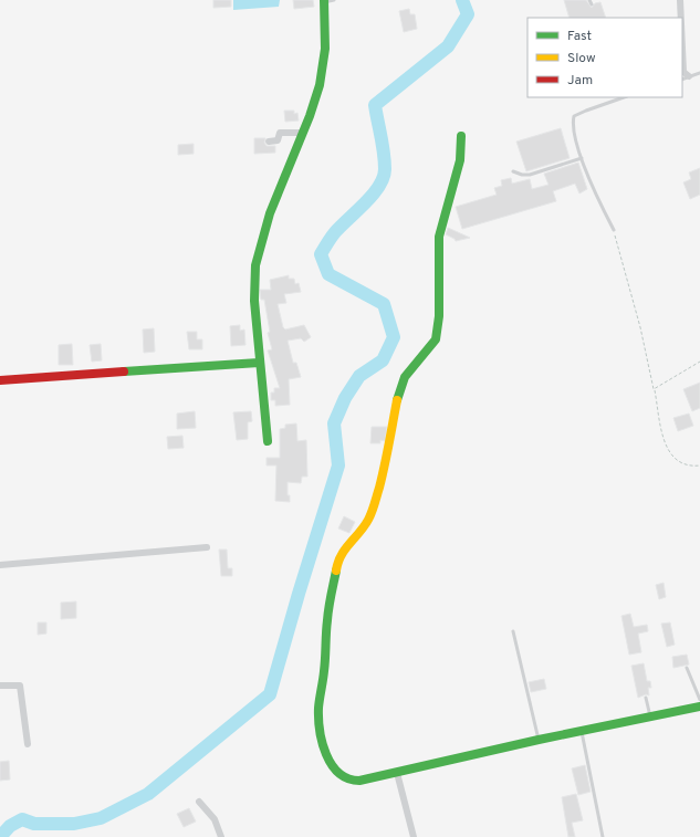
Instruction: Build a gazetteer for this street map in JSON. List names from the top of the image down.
{
  "legend": ["Fast", "Slow", "Jam"]
}
